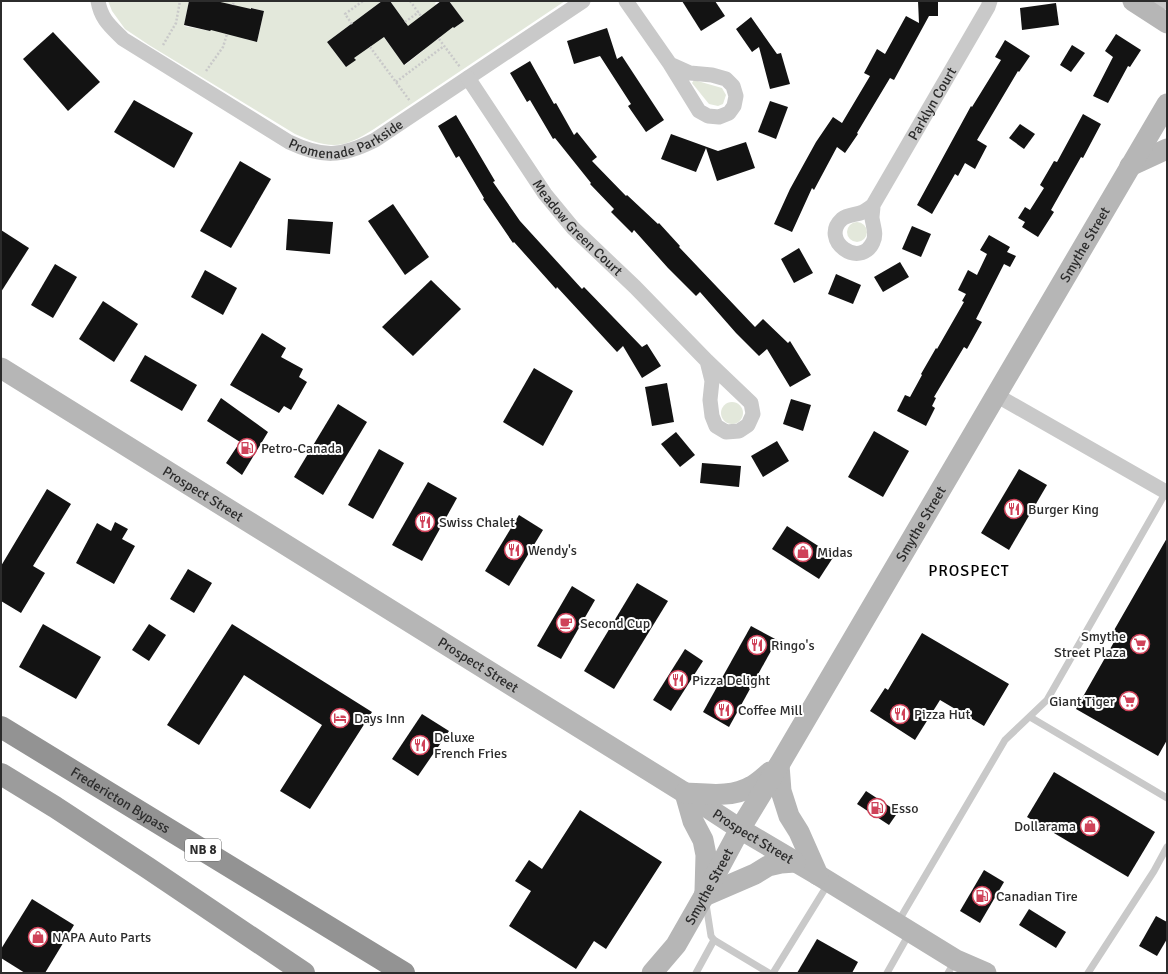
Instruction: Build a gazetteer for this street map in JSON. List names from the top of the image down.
{
  "streets": {
    "highway": ["Fredericton Bypass", "NB 8"],
    "main road": ["Smythe Street", "Prospect Street"],
    "street": ["Parklyn Court", "Promenade Parkside", "Meadow Green Court"]
  },
  "crossings": [
    ["Promenade Parkside", "Meadow Green Court"],
    ["Smythe Street", "Prospect Street"]
  ],
  "districts": ["PROSPECT"],
  "places": {
    "fuel station": ["Petro-Canada", "Esso", "Canadian Tire"],
    "restaurant": [
      "Burger King",
      "Swiss Chalet",
      "Wendy's",
      "Ringo's",
      "Pizza Delight",
      "Coffee Mill",
      "Pizza Hut",
      "Deluxe French Fries"
    ],
    "shop": ["Midas", "Dollarama", "NAPA Auto Parts"],
    "cafe": ["Second Cup"],
    "supermarket": ["Smythe Street Plaza", "Giant Tiger"],
    "hotel": ["Days Inn"]
  }
}
